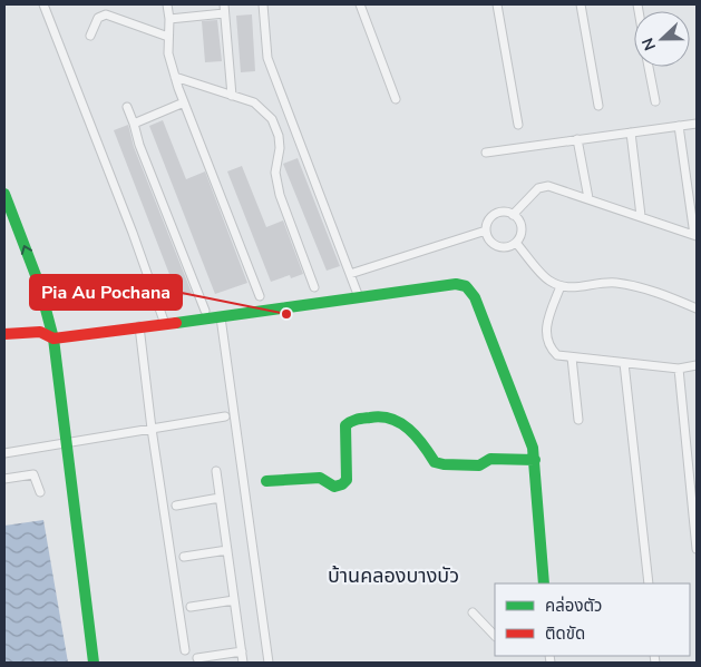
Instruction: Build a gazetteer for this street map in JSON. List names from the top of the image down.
{
  "districts": ["บ้านคลองบางบัว"],
  "places": ["Pia Au Pochana"],
  "legend": ["คล่องตัว", "ติดขัด"],
  "north": "left"
}
